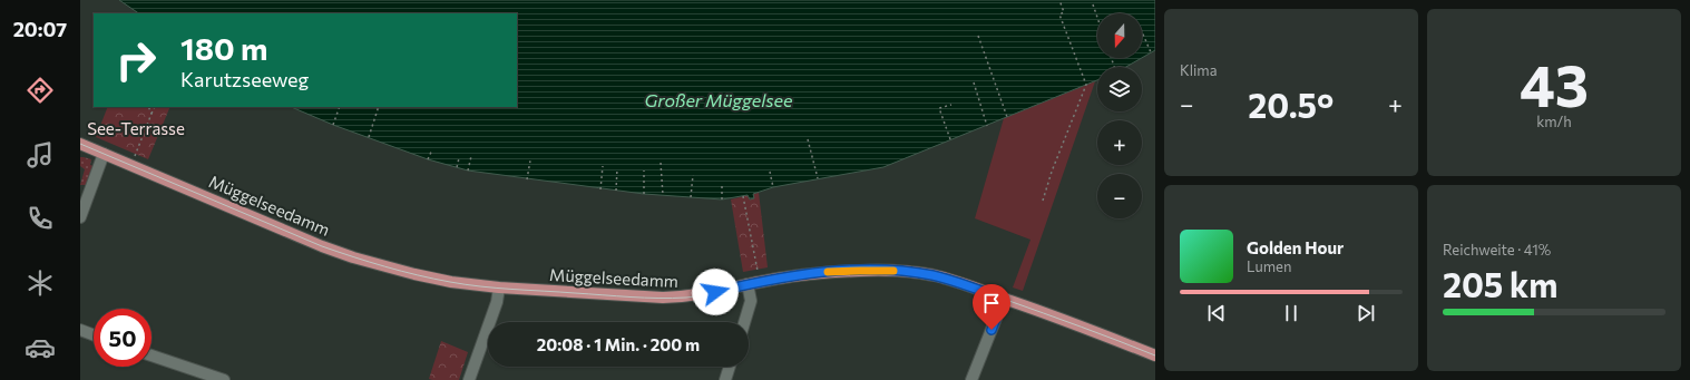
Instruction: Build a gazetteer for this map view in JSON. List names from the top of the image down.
{
  "streets": {
    "main road": ["Müggelseedamm"]
  },
  "water": ["Großer Müggelsee"],
  "parks": ["See-Terrasse"],
  "north": "bottom",
  "page": {
    "tabs": "20:07",
    "tile": [
      "Klima",
      ["43", "km/h"],
      ["Reichweite · 41%", "205 km"]
    ],
    "map_buttons": ["+", "−"],
    "turn": ["180 m", "Karutzseeweg"],
    "heat": ["−", "20.5°", "+"],
    "song": ["Golden Hour", "Lumen"],
    "limit": "50",
    "trip": "20:08 · 1 Min. · 200 m"
  }
}
